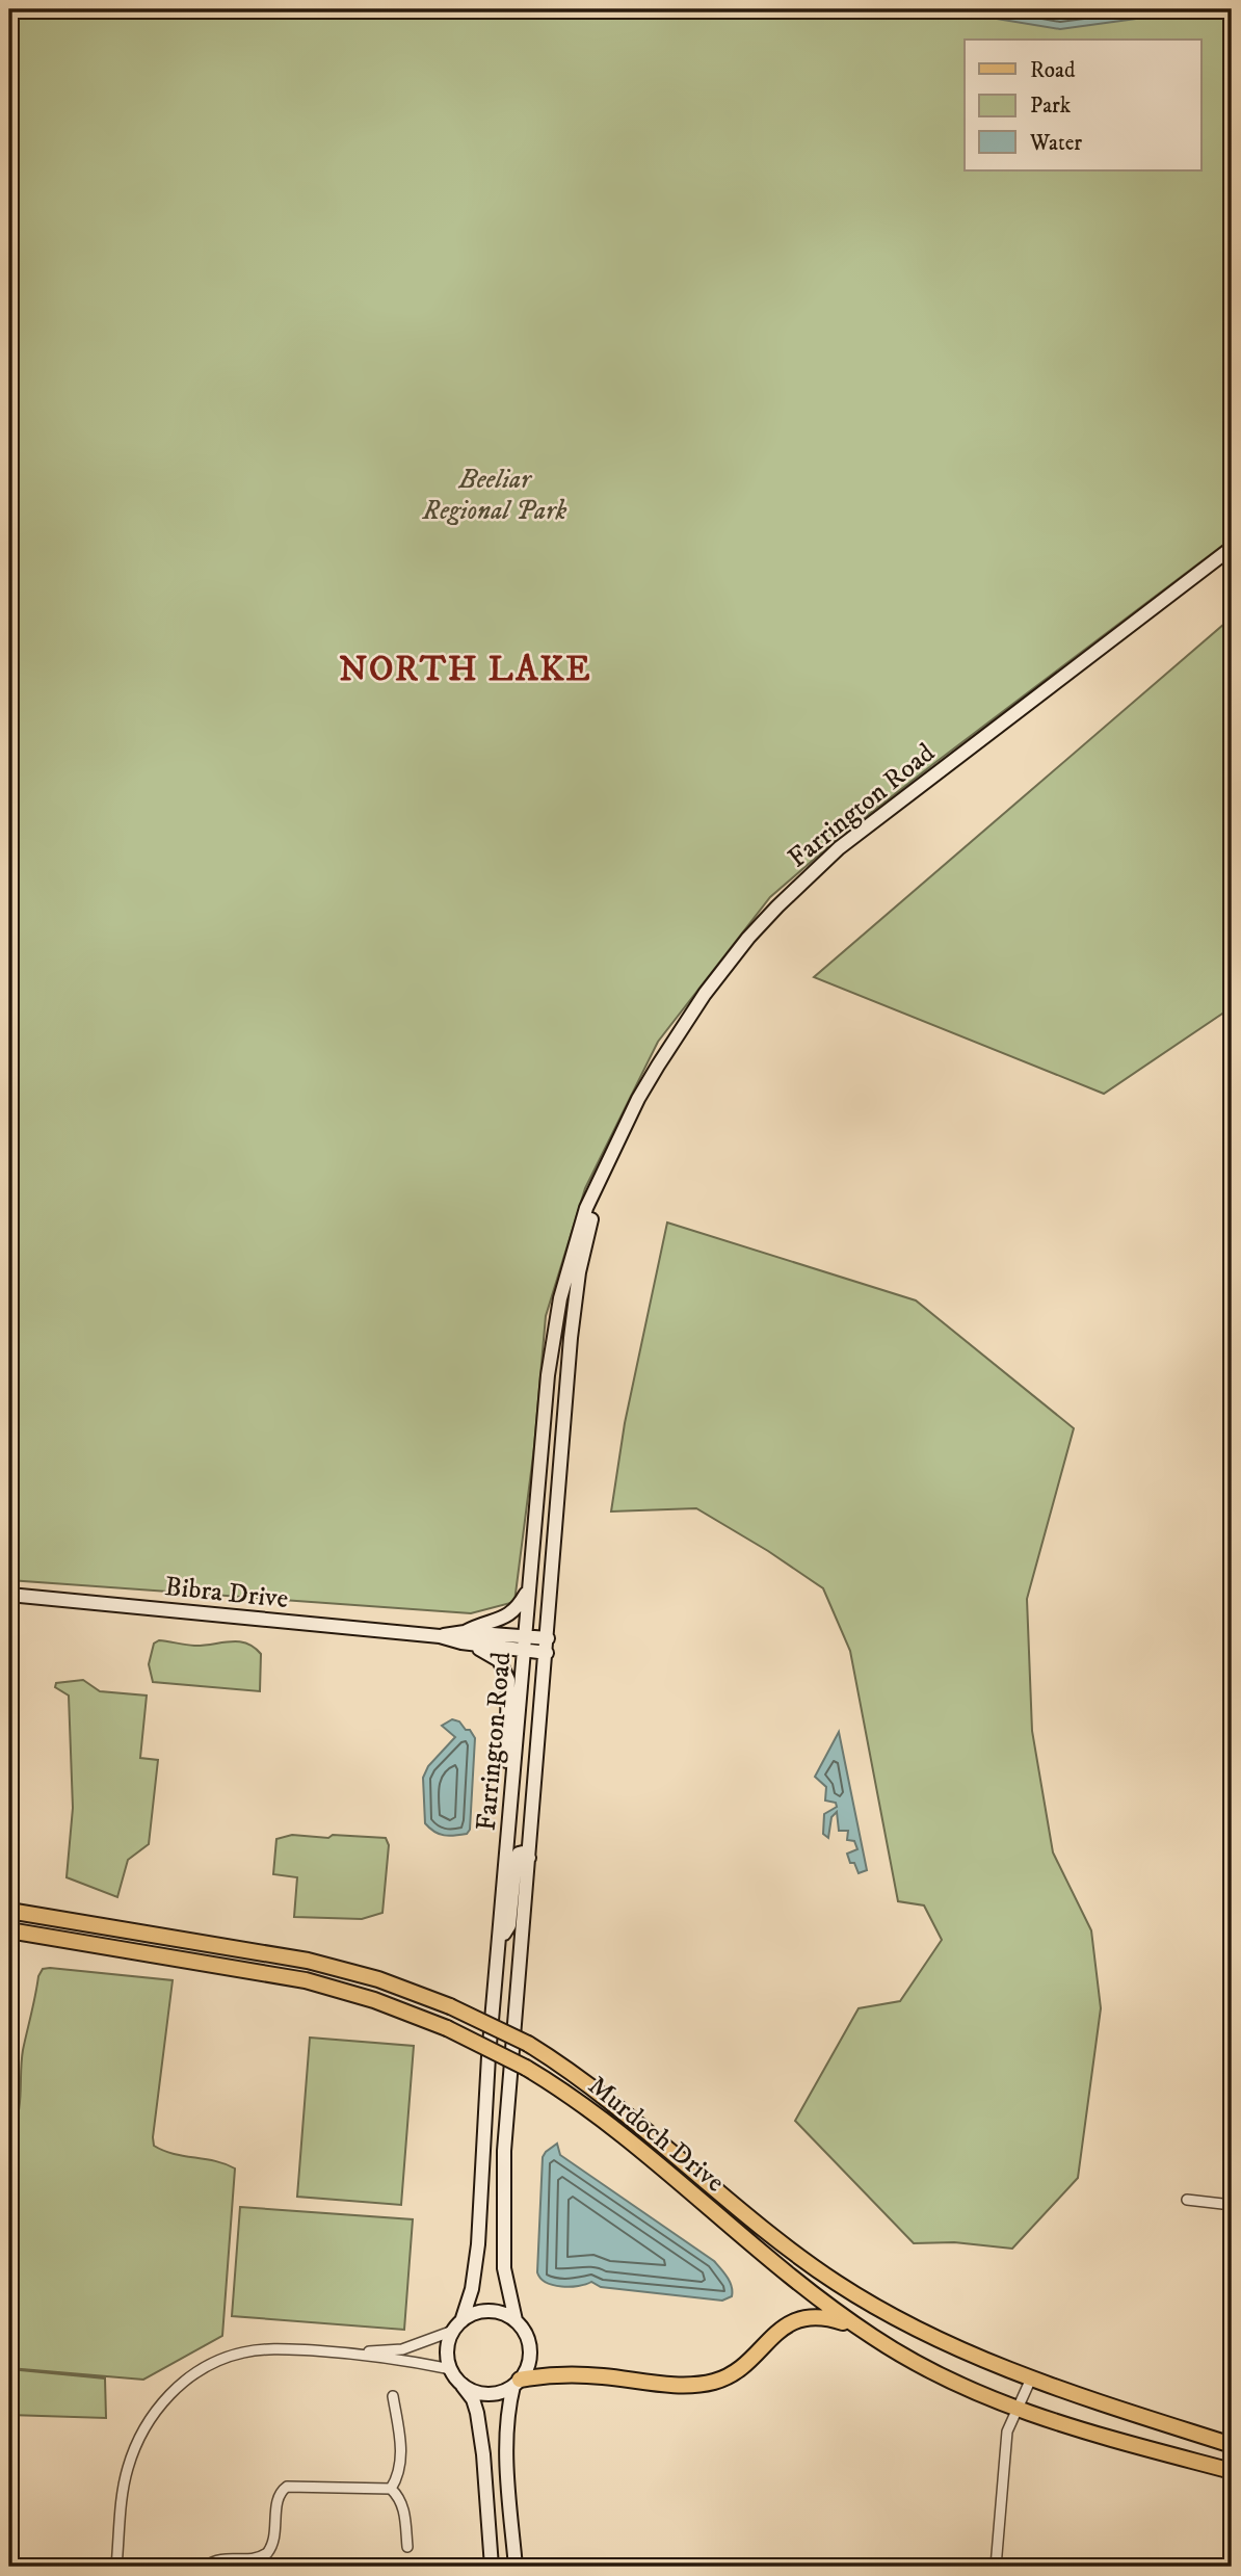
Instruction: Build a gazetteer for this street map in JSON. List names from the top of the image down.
{
  "streets": {
    "main road": ["Farrington Road", "Bibra Drive", "Murdoch Drive"]
  },
  "crossings": [
    ["Farrington Road", "Bibra Drive"]
  ],
  "districts": ["NORTH LAKE"],
  "parks": ["Beeliar Regional Park"],
  "legend": ["Road", "Park", "Water"]
}
